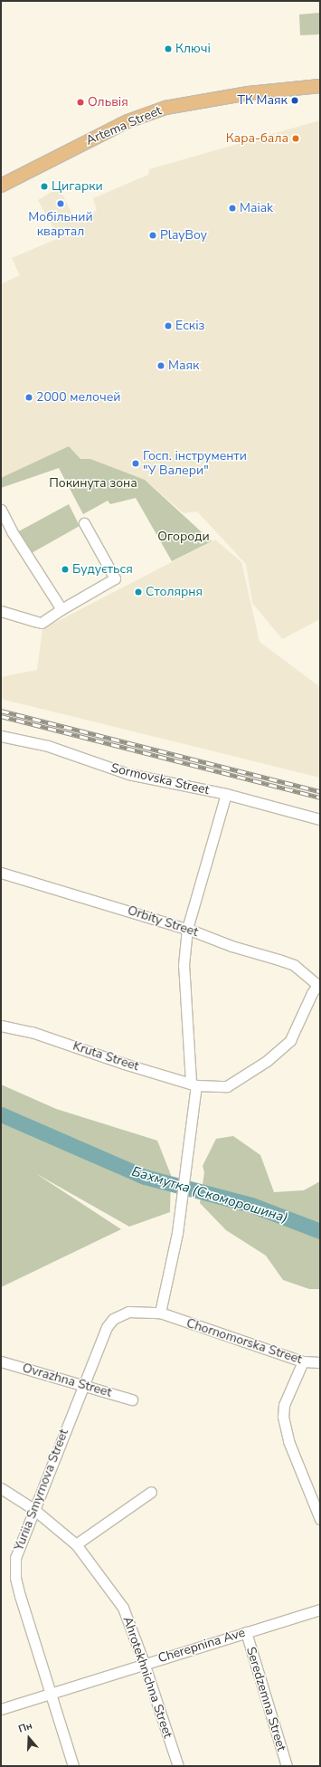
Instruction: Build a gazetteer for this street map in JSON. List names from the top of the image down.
{
  "streets": {
    "main road": ["Artema Street"],
    "street": [
      "Sormovska Street",
      "Orbity Street",
      "Kruta Street",
      "Chornomorska Street",
      "Ovrazhna Street",
      "Yuriia Smyrnova Street",
      "Cherepnina Ave",
      "Ahrotekhnichna Street",
      "Seredzemna Street"
    ]
  },
  "crossings": [
    ["Orbity Street", "Kruta Street"],
    ["Chornomorska Street", "Yuriia Smyrnova Street"],
    ["Ovrazhna Street", "Yuriia Smyrnova Street"],
    ["Yuriia Smyrnova Street", "Cherepnina Ave"],
    ["Yuriia Smyrnova Street", "Ahrotekhnichna Street"],
    ["Cherepnina Ave", "Ahrotekhnichna Street"],
    ["Cherepnina Ave", "Seredzemna Street"]
  ],
  "water": ["Бахмутка (Скоморошина)"],
  "parks": ["Покинута зона", "Огороди"],
  "places": [
    "Ключі",
    "ТК Маяк",
    "Ольвія",
    "Кара-бала",
    "Цигарки",
    "Мобільний квартал",
    "Maiak",
    "PlayBoy",
    "Ескіз",
    "Маяк",
    "2000 мелочей",
    "Госп. інструменти \"У Валери\"",
    "Будується",
    "Столярня"
  ],
  "north": "top"
}
